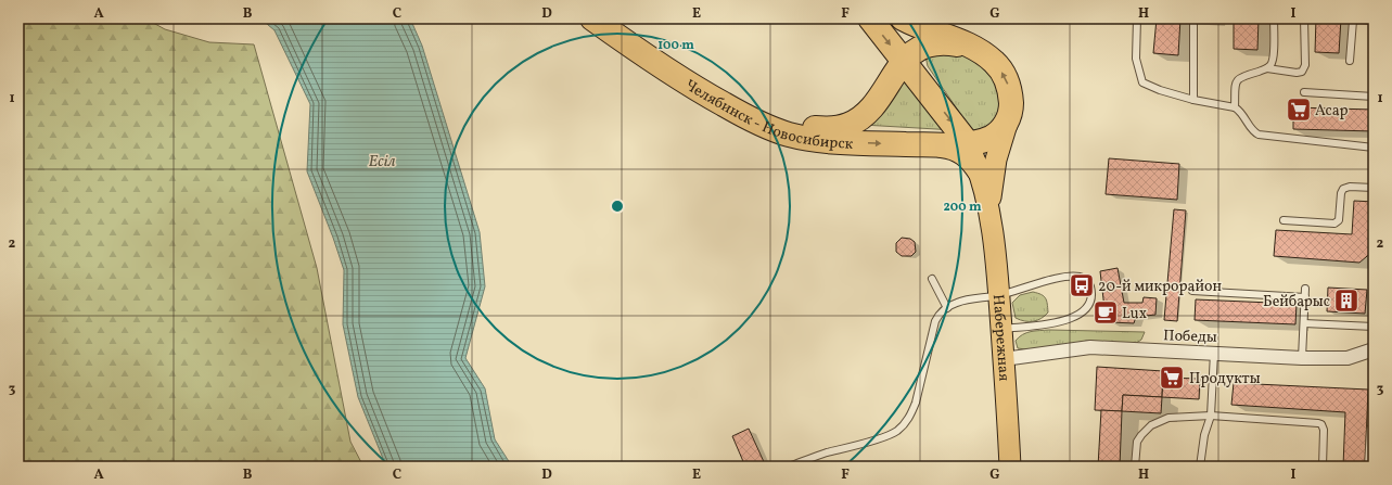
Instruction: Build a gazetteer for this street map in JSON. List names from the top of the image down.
{
  "streets": {
    "highway": ["Челябинск - Новосибирск"],
    "main road": ["Набережная"],
    "street": ["Победы"]
  },
  "crossings": [
    ["Челябинск - Новосибирск", "Набережная"],
    ["Победы", "Набережная"]
  ],
  "one_way": ["Челябинск - Новосибирск"],
  "water": ["Есіл"],
  "places": {
    "supermarket": ["Асар", "Продукты"],
    "bus stop": ["20-й микрорайон"],
    "building": ["Бейбарыс"],
    "cafe": ["Lux"]
  },
  "grid": {
    "columns": [
      "A",
      "B",
      "C",
      "D",
      "E",
      "F",
      "G",
      "H",
      "I"
    ],
    "rows": ["1", "2", "3"]
  },
  "rings": ["100 m", "200 m"]
}
